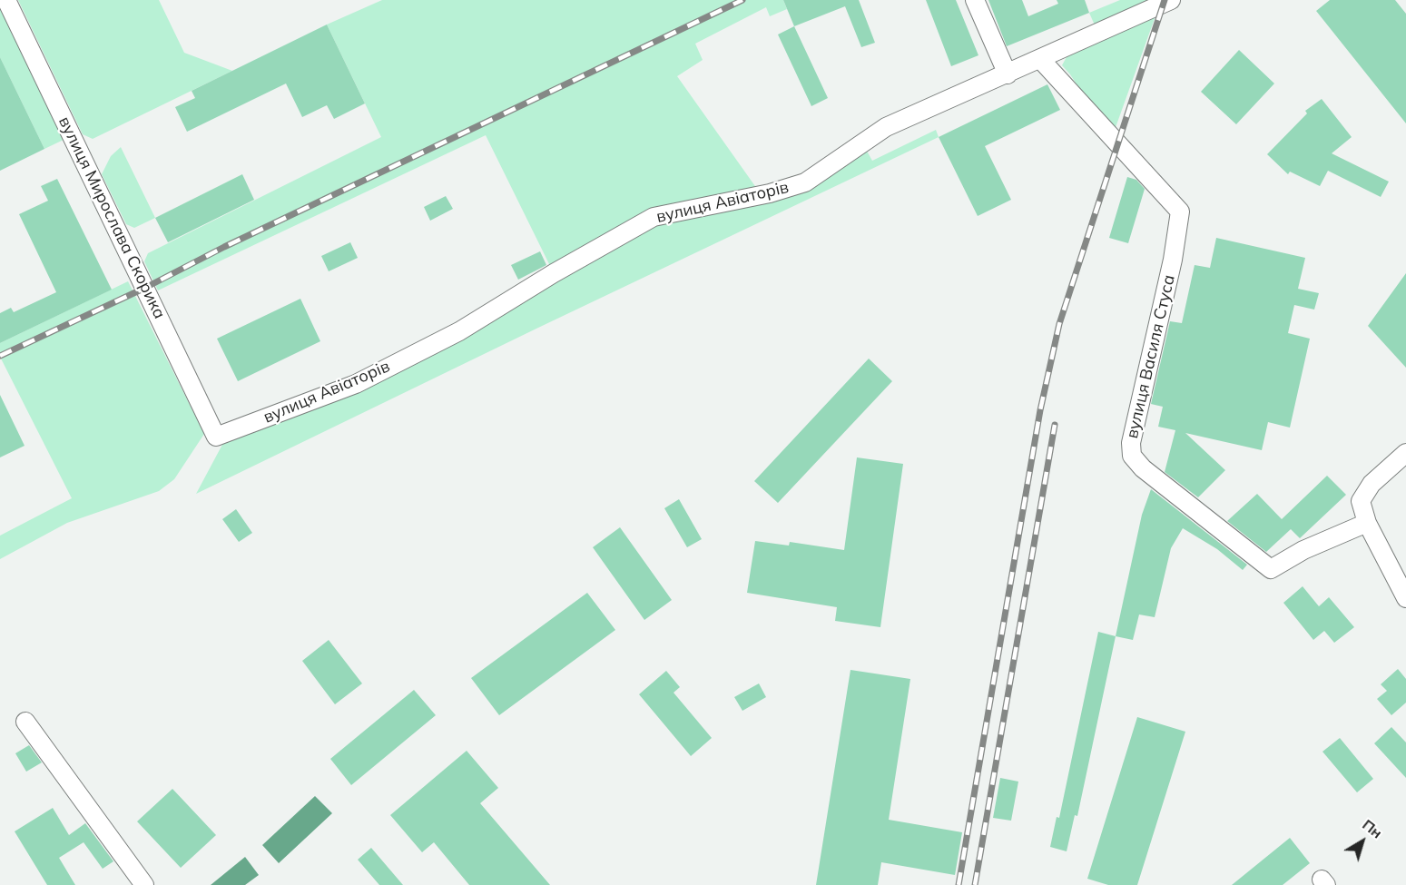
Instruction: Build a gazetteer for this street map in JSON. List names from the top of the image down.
{
  "streets": {
    "street": ["вулиця Авіаторів", "вулиця Мирослава Скорика", "вулиця Василя Стуса"]
  },
  "crossings": [
    ["вулиця Авіаторів", "вулиця Мирослава Скорика"],
    ["вулиця Авіаторів", "вулиця Василя Стуса"]
  ],
  "north": "top right"
}
